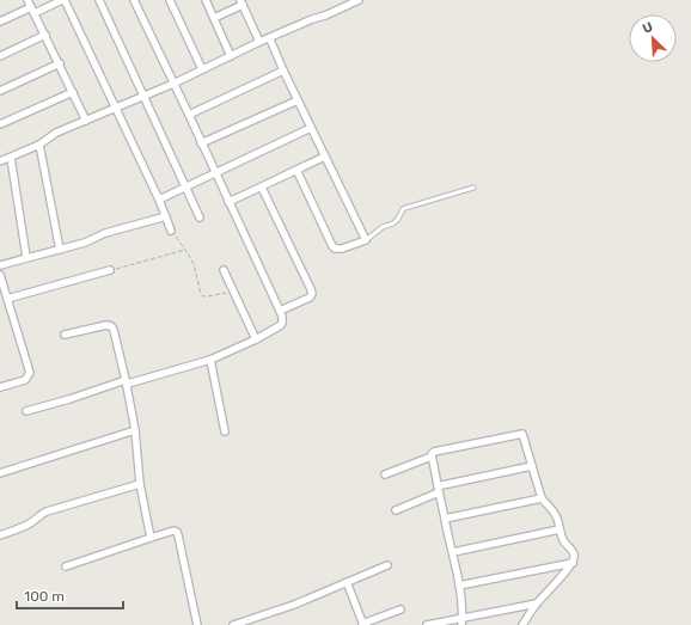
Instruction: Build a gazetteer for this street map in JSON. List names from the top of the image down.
{
  "scale_bar": "100 m",
  "north": "top left"
}
